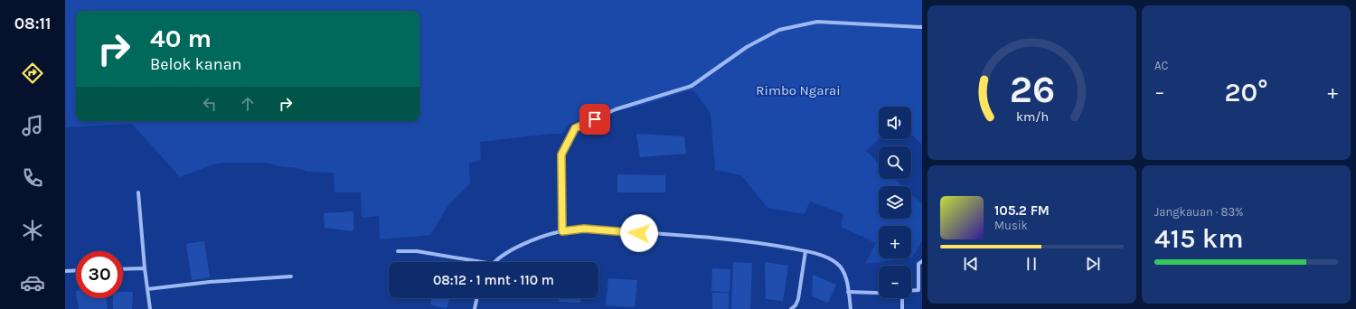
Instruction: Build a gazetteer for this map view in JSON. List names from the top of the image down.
{
  "parks": ["Rimbo Ngarai"],
  "page": {
    "tabs": "08:11",
    "tile": [
      "AC",
      ["Jangkauan · 83%", "415 km"]
    ],
    "turn": ["40 m", "Belok kanan"],
    "heat": ["−", "20°", "+"],
    "map_buttons": ["+", "−"],
    "song": ["105.2 FM", "Musik"],
    "limit": "30",
    "trip": "08:12 · 1 mnt · 110 m",
    "gauge": ["26", "km/h"]
  }
}
